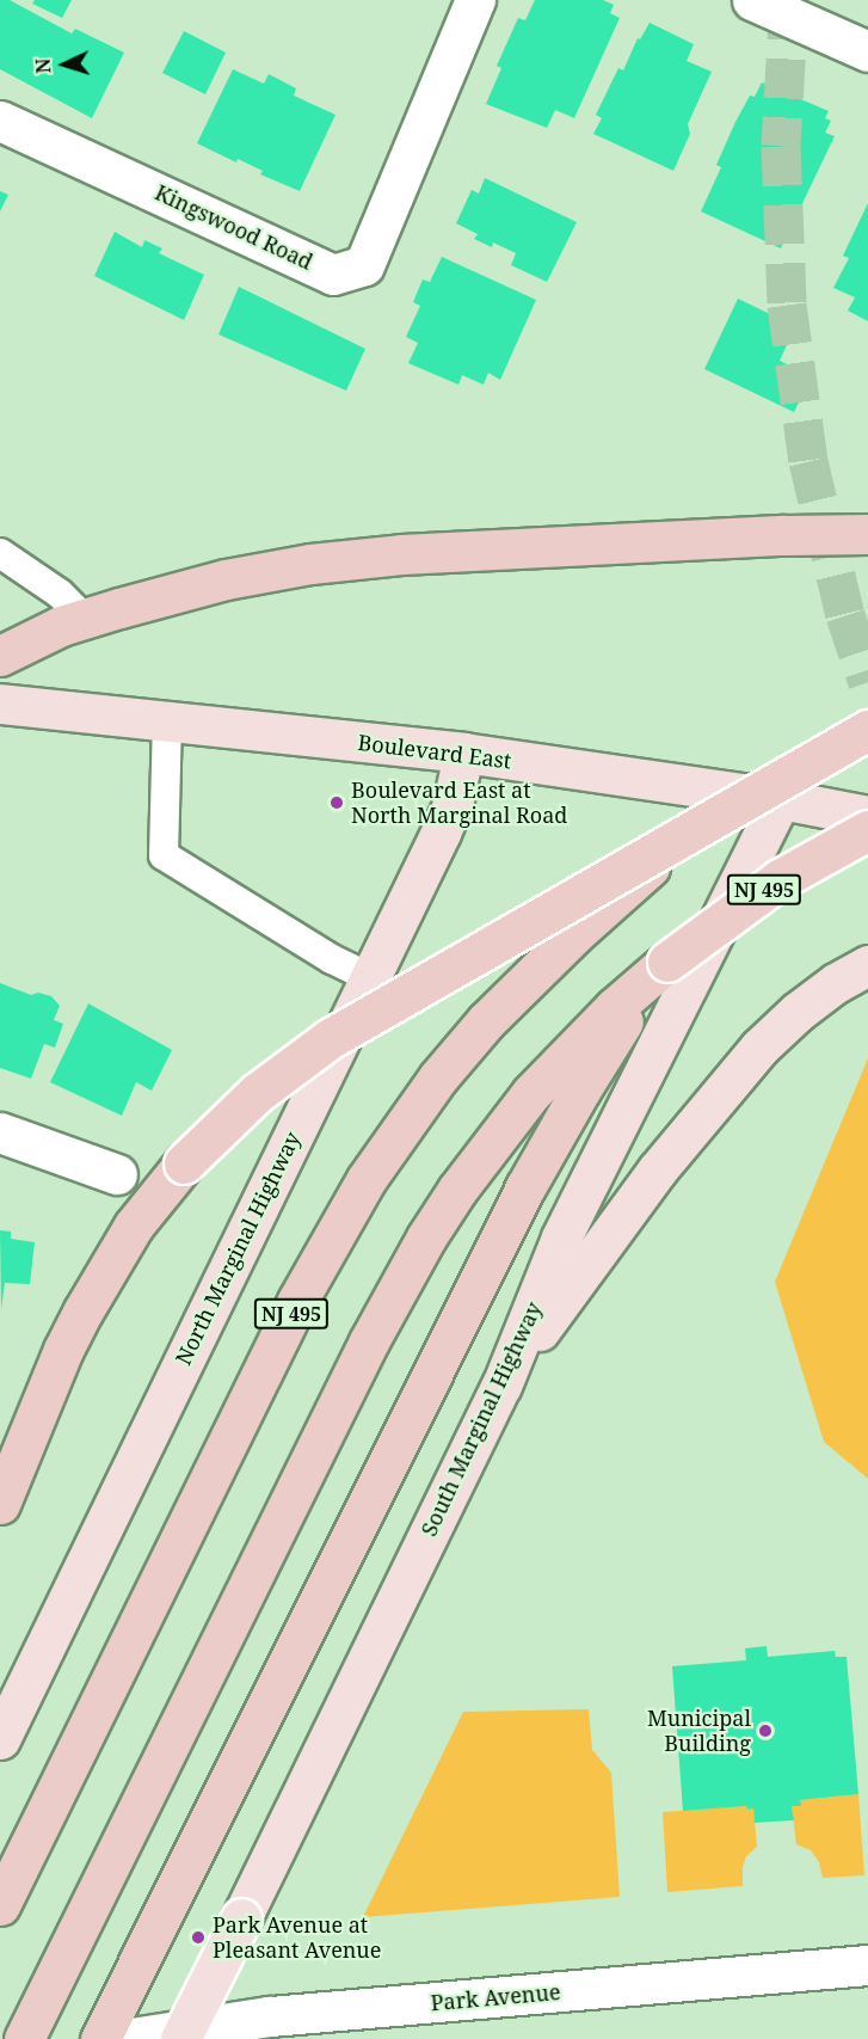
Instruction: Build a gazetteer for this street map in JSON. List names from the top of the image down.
{
  "streets": {
    "highway": ["NJ 495"],
    "main road": ["Boulevard East", "North Marginal Highway", "South Marginal Highway"],
    "street": ["Kingswood Road", "Park Avenue"]
  },
  "crossings": [
    ["Boulevard East", "North Marginal Highway"],
    ["Boulevard East", "South Marginal Highway"]
  ],
  "places": ["Boulevard East at North Marginal Road", "Municipal Building", "Park Avenue at Pleasant Avenue"],
  "north": "left"
}
